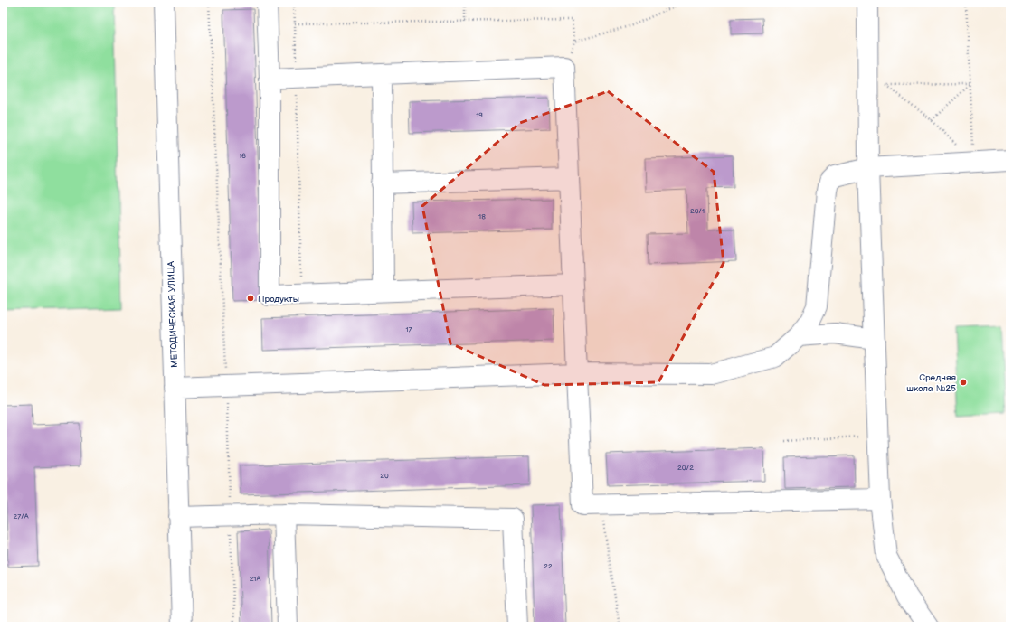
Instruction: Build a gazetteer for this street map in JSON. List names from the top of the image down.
{
  "streets": {
    "street": ["МЕТОДИЧЕСКАЯ УЛИЦА"]
  },
  "places": ["Продукты", "Средняя школа №25"],
  "house_numbers": [
    "19",
    "16",
    "20/1",
    "18",
    "17",
    "20/2",
    "20",
    "27/A",
    "22",
    "21A"
  ]
}
